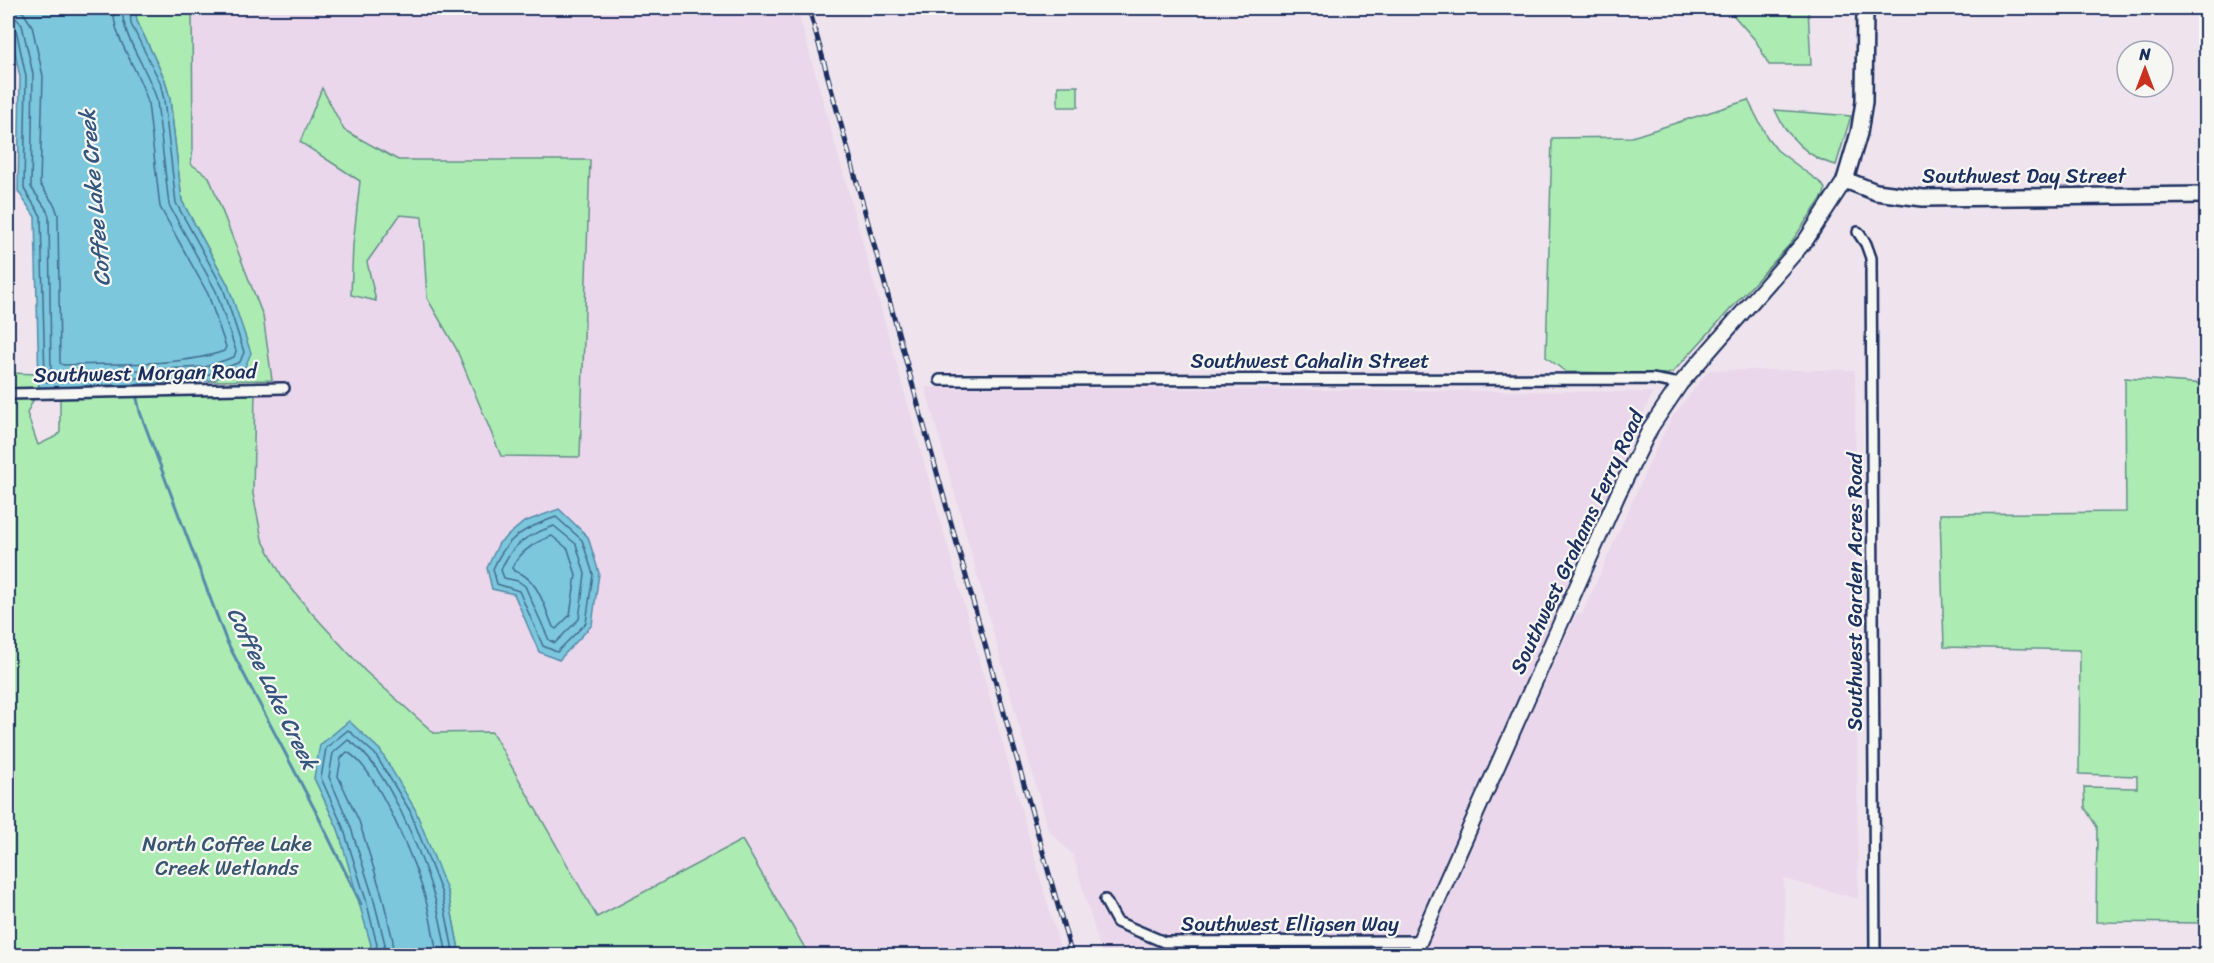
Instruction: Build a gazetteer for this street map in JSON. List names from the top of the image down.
{
  "streets": {
    "main road": ["Southwest Day Street", "Southwest Grahams Ferry Road"],
    "street": [
      "Southwest Cahalin Street",
      "Southwest Morgan Road",
      "Southwest Garden Acres Road",
      "Southwest Elligsen Way"
    ]
  },
  "crossings": [
    ["Southwest Day Street", "Southwest Grahams Ferry Road"],
    ["Southwest Cahalin Street", "Southwest Grahams Ferry Road"],
    ["Southwest Grahams Ferry Road", "Southwest Elligsen Way"]
  ],
  "water": ["Coffee Lake Creek"],
  "parks": ["North Coffee Lake Creek Wetlands"],
  "north": "top"
}
